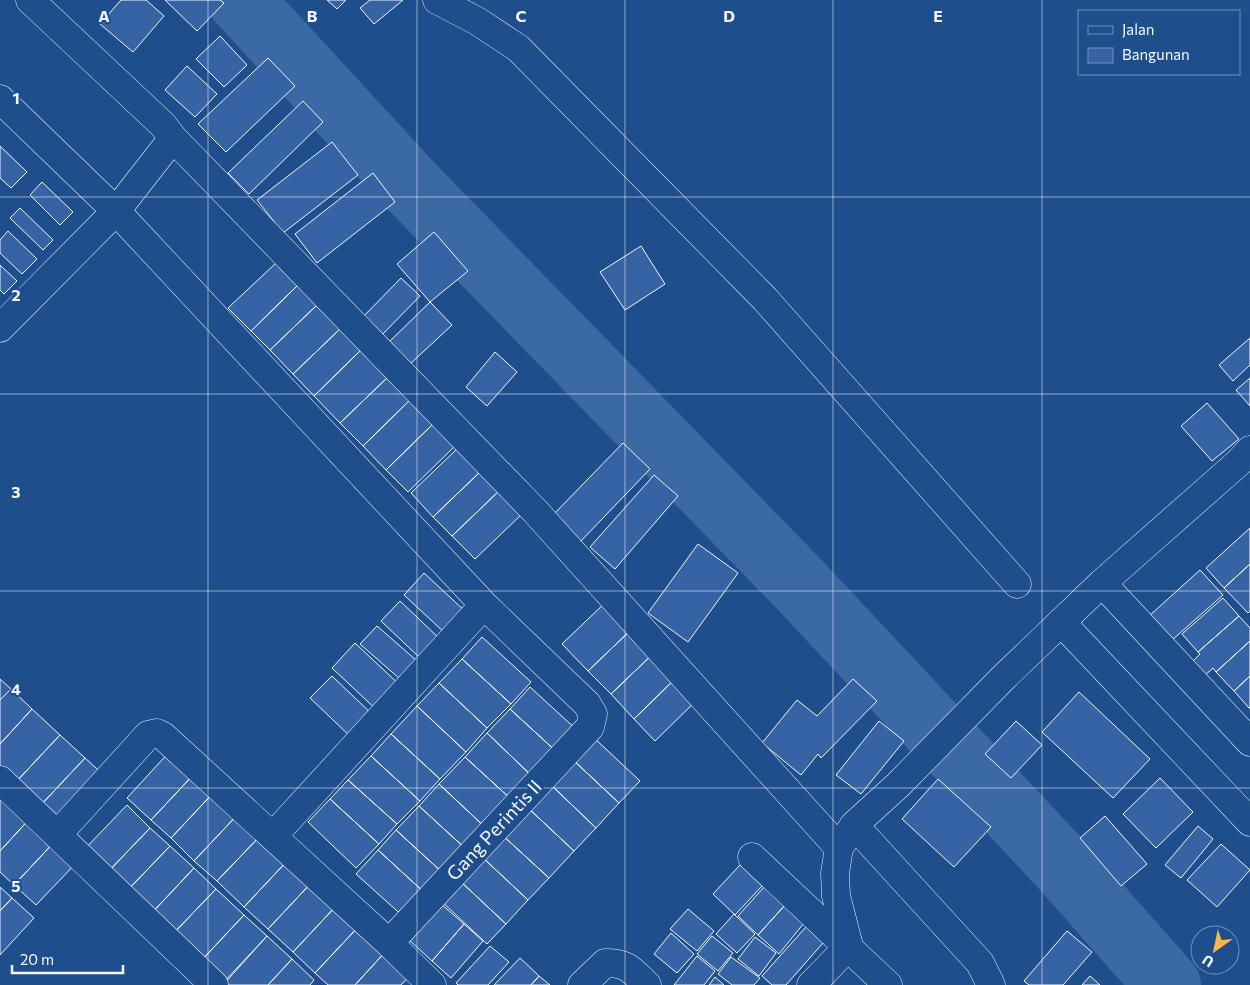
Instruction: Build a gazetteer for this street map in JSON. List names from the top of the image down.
{
  "streets": {
    "street": ["Gang Perintis II"]
  },
  "legend": ["Jalan", "Bangunan"],
  "scale_bar": "20 m",
  "north": "bottom left",
  "grid": {
    "columns": [
      "A",
      "B",
      "C",
      "D",
      "E"
    ],
    "rows": [
      "1",
      "2",
      "3",
      "4",
      "5"
    ]
  }
}
